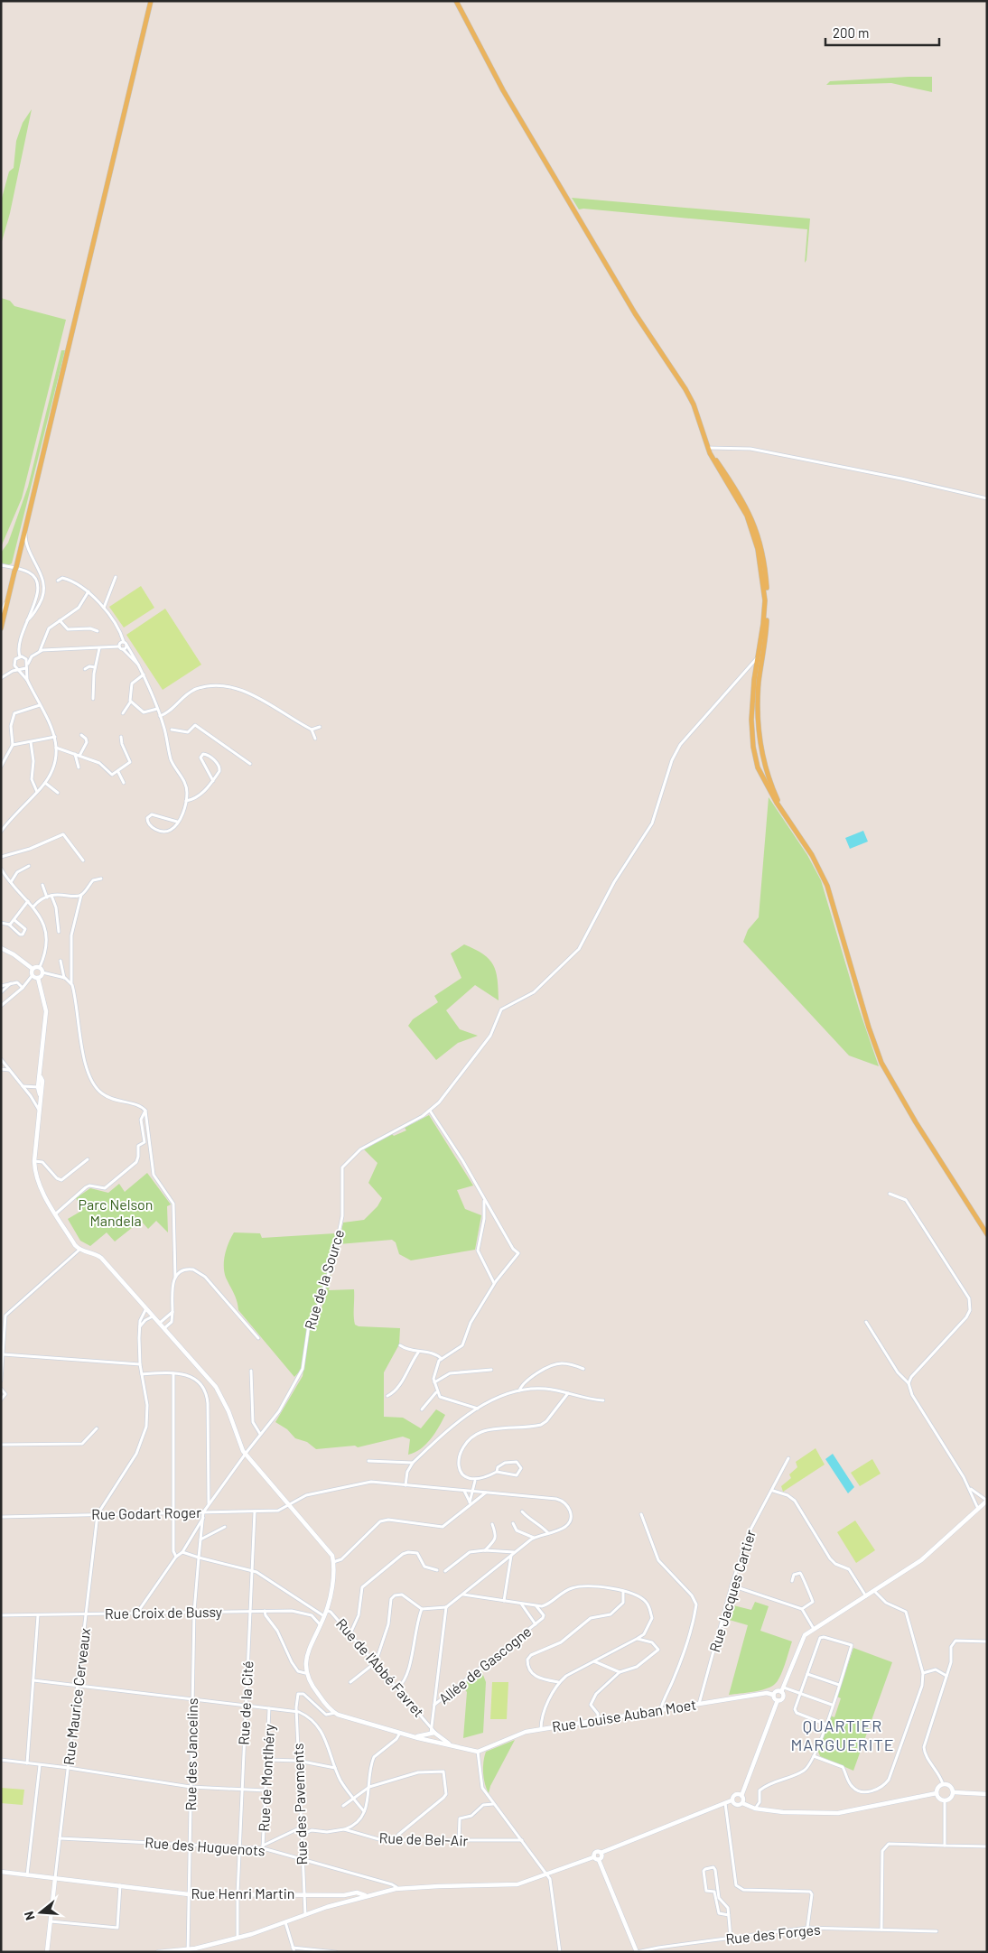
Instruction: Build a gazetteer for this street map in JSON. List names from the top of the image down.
{
  "streets": {
    "street": [
      "Rue de la Source",
      "Rue Godart Roger",
      "Rue Jacques Cartier",
      "Rue Croix de Bussy",
      "Allée de Gascogne",
      "Rue de l'Abbé Favret",
      "Rue Maurice Cerveaux",
      "Rue de la Cité",
      "Rue Louise Auban Moet",
      "Rue des Jancelins",
      "Rue de Montlhéry",
      "Rue des Pavements",
      "Rue de Bel-Air",
      "Rue des Huguenots",
      "Rue Henri Martin",
      "Rue des Forges"
    ]
  },
  "crossings": [
    ["Rue de la Source", "Rue Godart Roger"],
    ["Rue de la Source", "Rue des Jancelins"],
    ["Rue Godart Roger", "Rue Maurice Cerveaux"],
    ["Rue Godart Roger", "Rue de la Cité"],
    ["Rue Godart Roger", "Rue des Jancelins"],
    ["Rue Jacques Cartier", "Rue Louise Auban Moet"],
    ["Rue Croix de Bussy", "Rue Maurice Cerveaux"],
    ["Rue Croix de Bussy", "Rue de la Cité"],
    ["Rue Croix de Bussy", "Rue des Jancelins"],
    ["Rue Maurice Cerveaux", "Rue des Huguenots"],
    ["Rue Maurice Cerveaux", "Rue Henri Martin"],
    ["Rue de la Cité", "Rue des Huguenots"],
    ["Rue de la Cité", "Rue Henri Martin"],
    ["Rue des Jancelins", "Rue des Huguenots"],
    ["Rue des Jancelins", "Rue Henri Martin"],
    ["Rue de Montlhéry", "Rue des Huguenots"],
    ["Rue des Pavements", "Rue de Bel-Air"],
    ["Rue des Pavements", "Rue des Huguenots"],
    ["Rue des Pavements", "Rue Henri Martin"]
  ],
  "districts": ["QUARTIER MARGUERITE"],
  "parks": ["Parc Nelson Mandela"],
  "scale_bar": "200 m",
  "north": "left"
}
